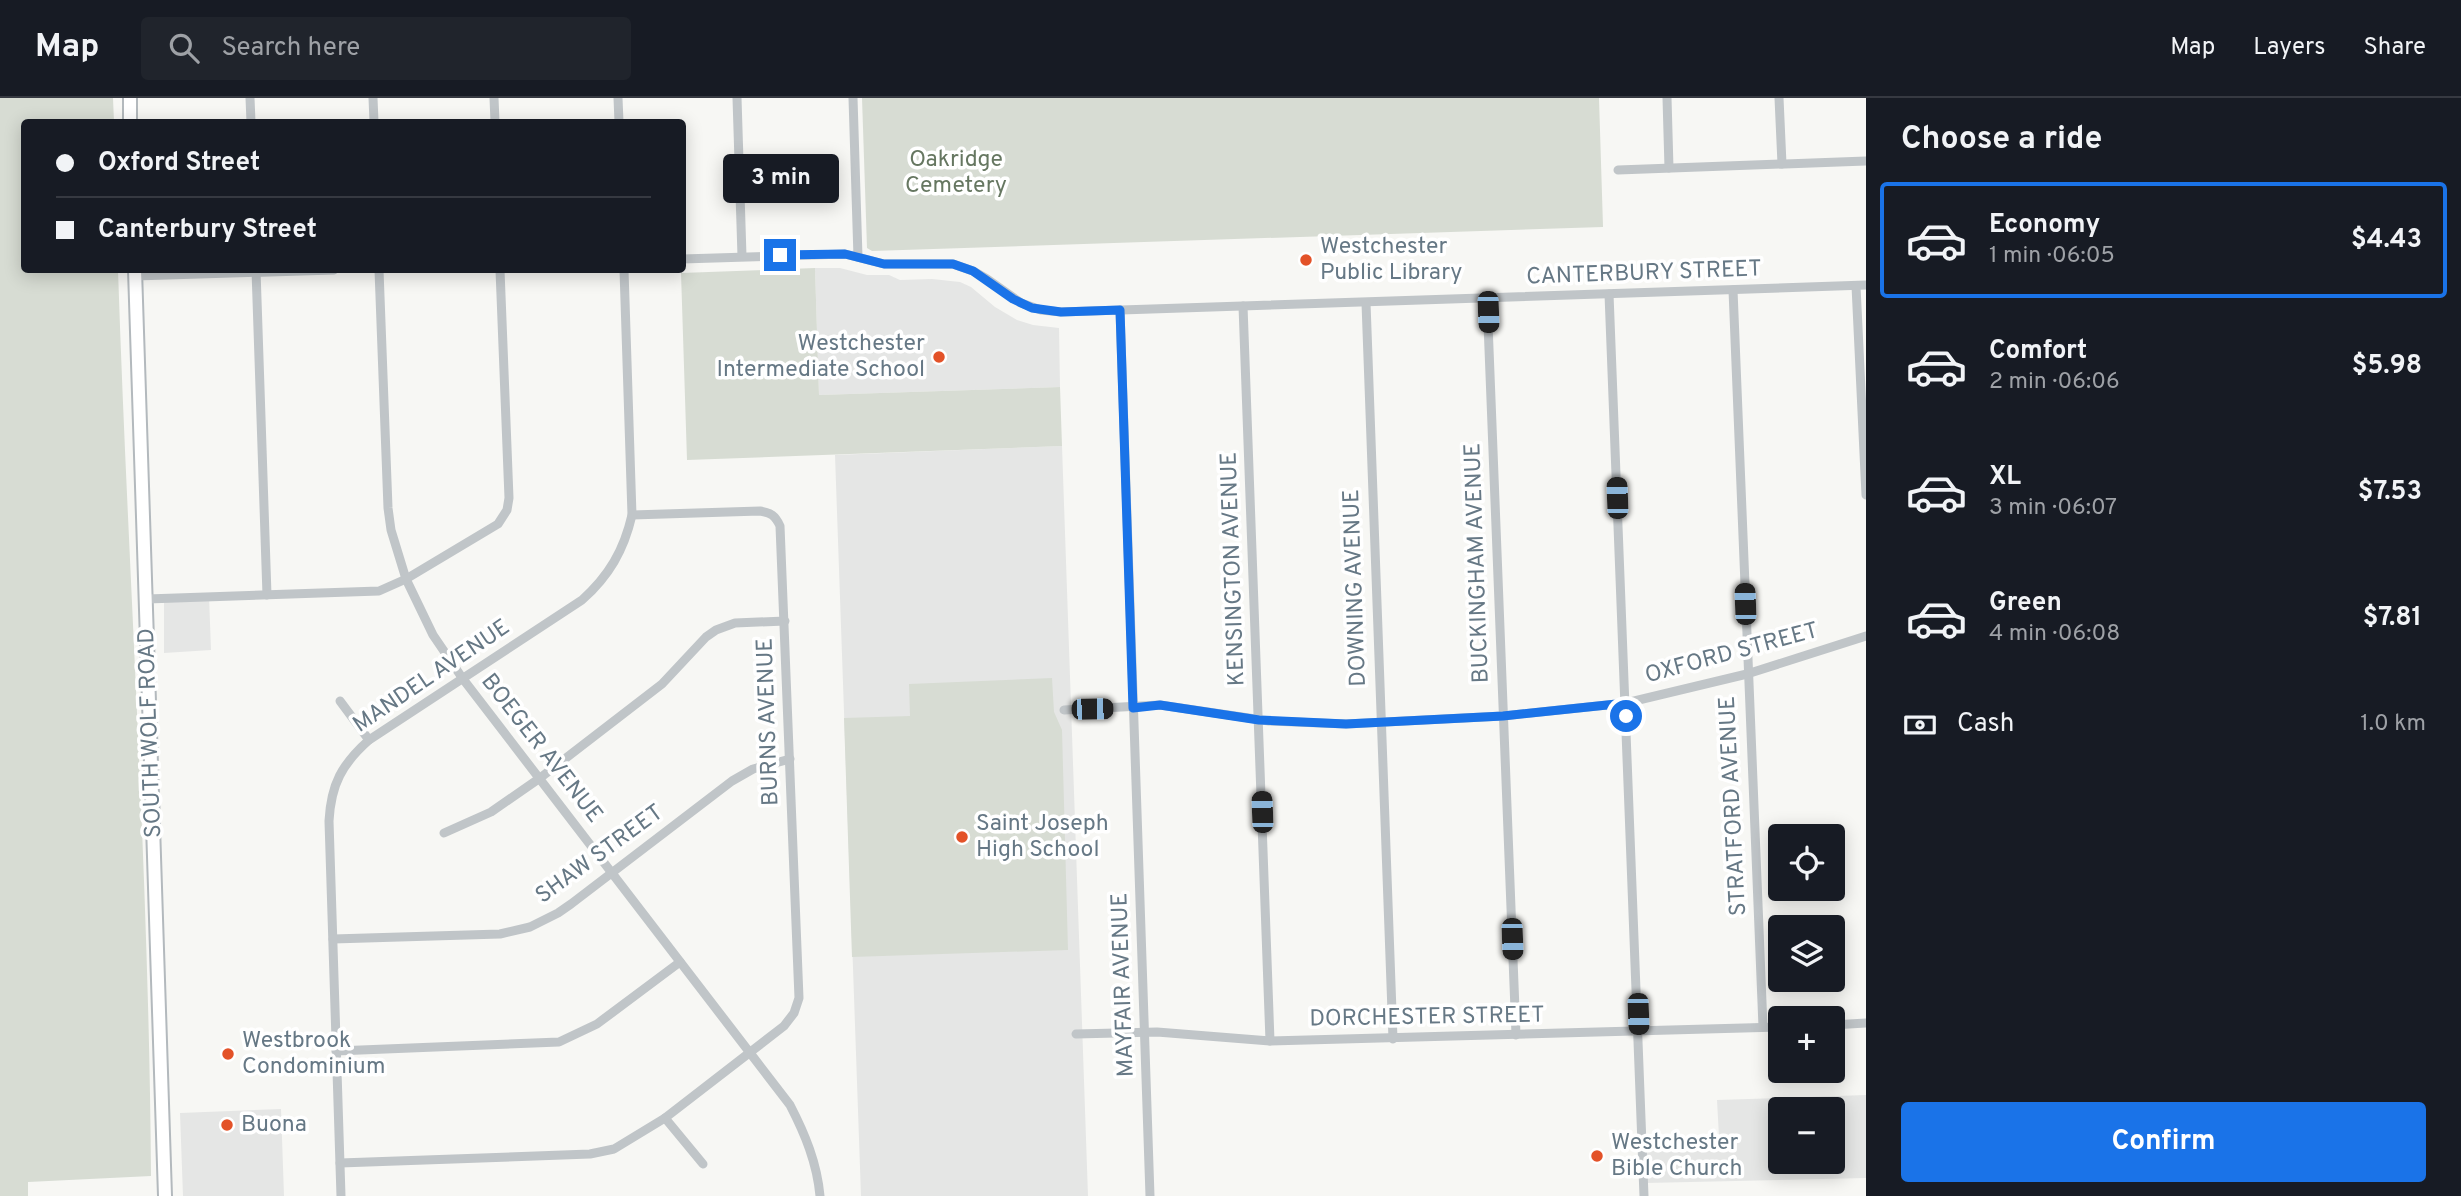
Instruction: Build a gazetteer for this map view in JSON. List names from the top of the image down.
{
  "streets": {
    "main road": ["SOUTH WOLF ROAD"],
    "street": [
      "CANTERBURY STREET",
      "BUCKINGHAM AVENUE",
      "KENSINGTON AVENUE",
      "DOWNING AVENUE",
      "OXFORD STREET",
      "MANDEL AVENUE",
      "BURNS AVENUE",
      "BOEGER AVENUE",
      "STRATFORD AVENUE",
      "SHAW STREET",
      "MAYFAIR AVENUE",
      "DORCHESTER STREET"
    ]
  },
  "crossings": [
    ["CANTERBURY STREET", "BUCKINGHAM AVENUE"],
    ["CANTERBURY STREET", "KENSINGTON AVENUE"],
    ["CANTERBURY STREET", "DOWNING AVENUE"],
    ["CANTERBURY STREET", "STRATFORD AVENUE"],
    ["CANTERBURY STREET", "MAYFAIR AVENUE"],
    ["BUCKINGHAM AVENUE", "OXFORD STREET"],
    ["BUCKINGHAM AVENUE", "DORCHESTER STREET"],
    ["KENSINGTON AVENUE", "OXFORD STREET"],
    ["KENSINGTON AVENUE", "DORCHESTER STREET"],
    ["DOWNING AVENUE", "OXFORD STREET"],
    ["DOWNING AVENUE", "DORCHESTER STREET"],
    ["OXFORD STREET", "STRATFORD AVENUE"],
    ["OXFORD STREET", "MAYFAIR AVENUE"],
    ["MANDEL AVENUE", "BURNS AVENUE"],
    ["MANDEL AVENUE", "BOEGER AVENUE"],
    ["MANDEL AVENUE", "SHAW STREET"],
    ["BURNS AVENUE", "BOEGER AVENUE"],
    ["BURNS AVENUE", "SHAW STREET"],
    ["BOEGER AVENUE", "SHAW STREET"],
    ["STRATFORD AVENUE", "DORCHESTER STREET"],
    ["MAYFAIR AVENUE", "DORCHESTER STREET"]
  ],
  "parks": ["Oakridge Cemetery"],
  "places": [
    "Westchester Public Library",
    "Westchester Intermediate School",
    "Saint Joseph High School",
    "Westbrook Condominium",
    "Buona",
    "Westchester Bible Church"
  ],
  "page": {
    "header": "Map",
    "search": "Search here",
    "nav": ["Map", "Layers", "Share"],
    "heading": "Choose a ride",
    "banner": ["Oxford Street", "Canterbury Street"],
    "bubble": "3 min",
    "list": [
      {
        "name": "Economy",
        "note": "1 min · 06:05",
        "value": "$4.43"
      },
      {
        "name": "Comfort",
        "note": "2 min · 06:06",
        "value": "$5.98"
      },
      {
        "name": "XL",
        "note": "3 min · 06:07",
        "value": "$7.53"
      },
      {
        "name": "Green",
        "note": "4 min · 06:08",
        "value": "$7.81"
      }
    ],
    "pay": ["Cash", "1.0 km"],
    "map_buttons": ["+", "−"],
    "buttons": "Confirm"
  }
}
